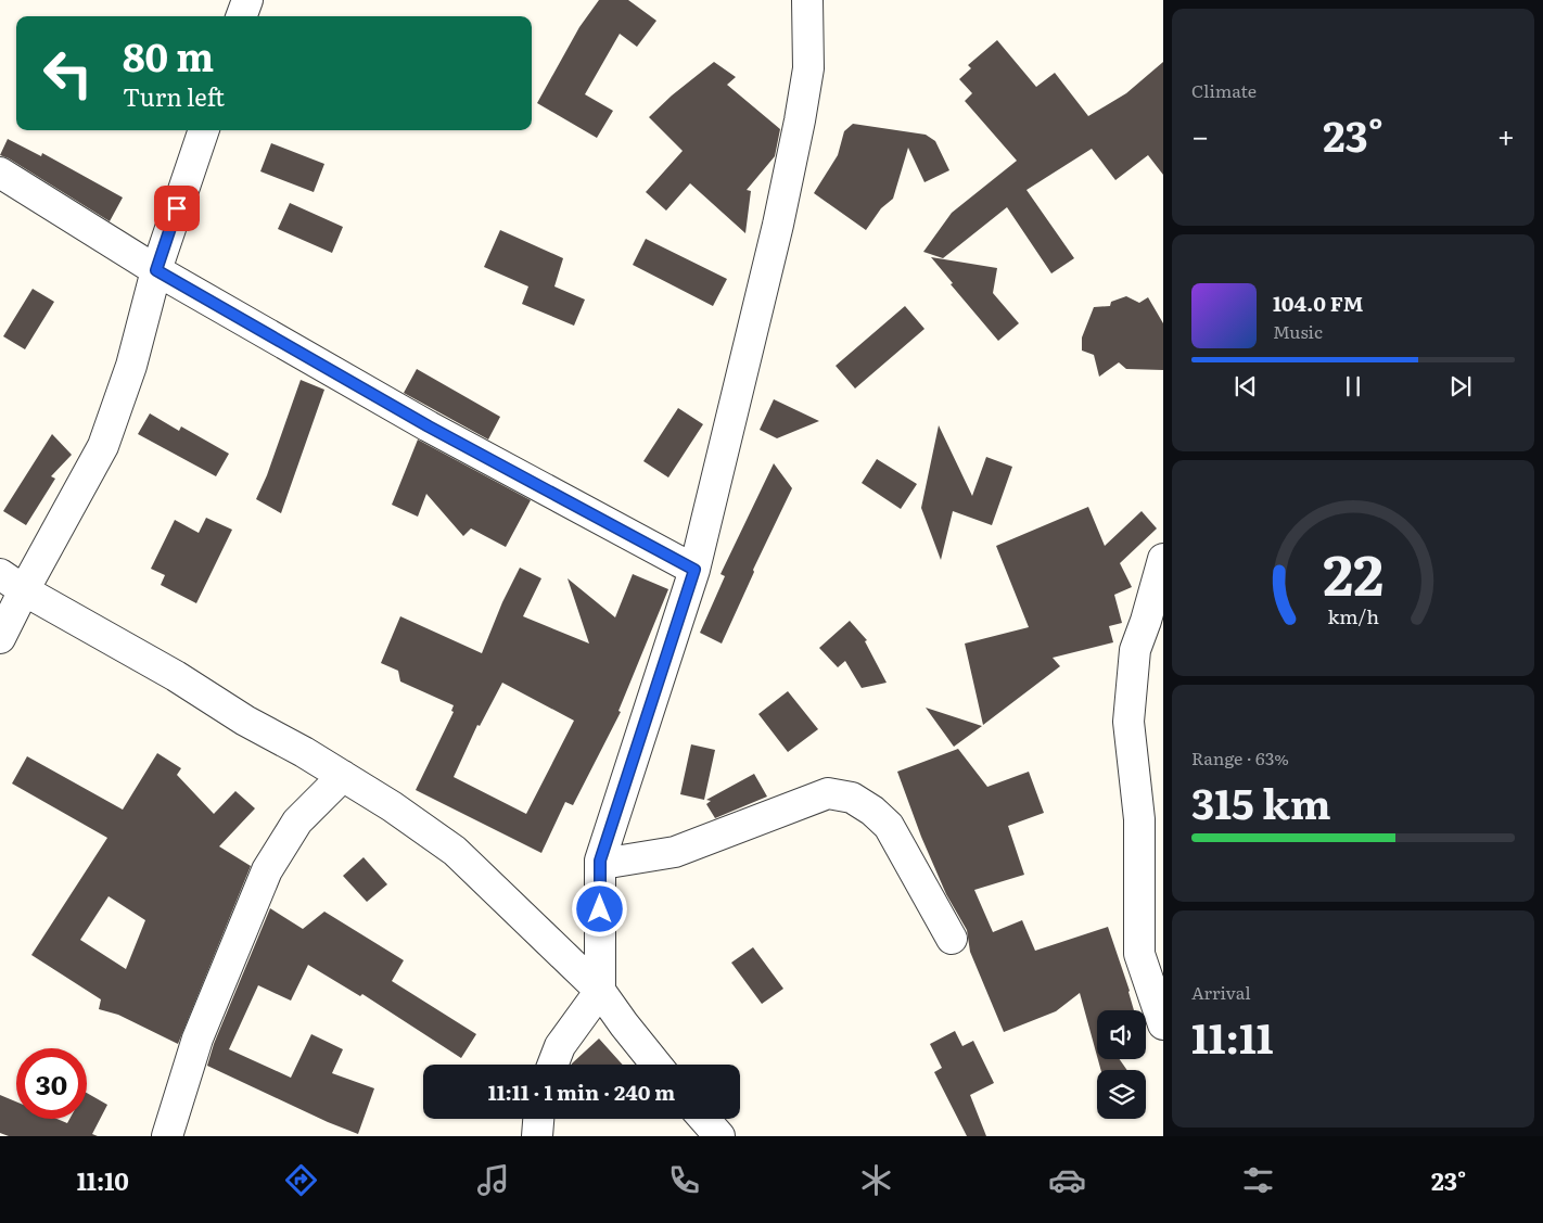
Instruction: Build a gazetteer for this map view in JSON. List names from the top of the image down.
{
  "page": {
    "tile": [
      "Climate",
      ["Range · 63%", "315 km"],
      ["Arrival", "11:11"]
    ],
    "turn": ["80 m", "Turn left"],
    "heat": ["−", "23°", "+"],
    "song": ["104.0 FM", "Music"],
    "limit": "30",
    "trip": "11:11 · 1 min · 240 m",
    "tabs": ["11:10", "23°"],
    "gauge": ["22", "km/h"]
  }
}
